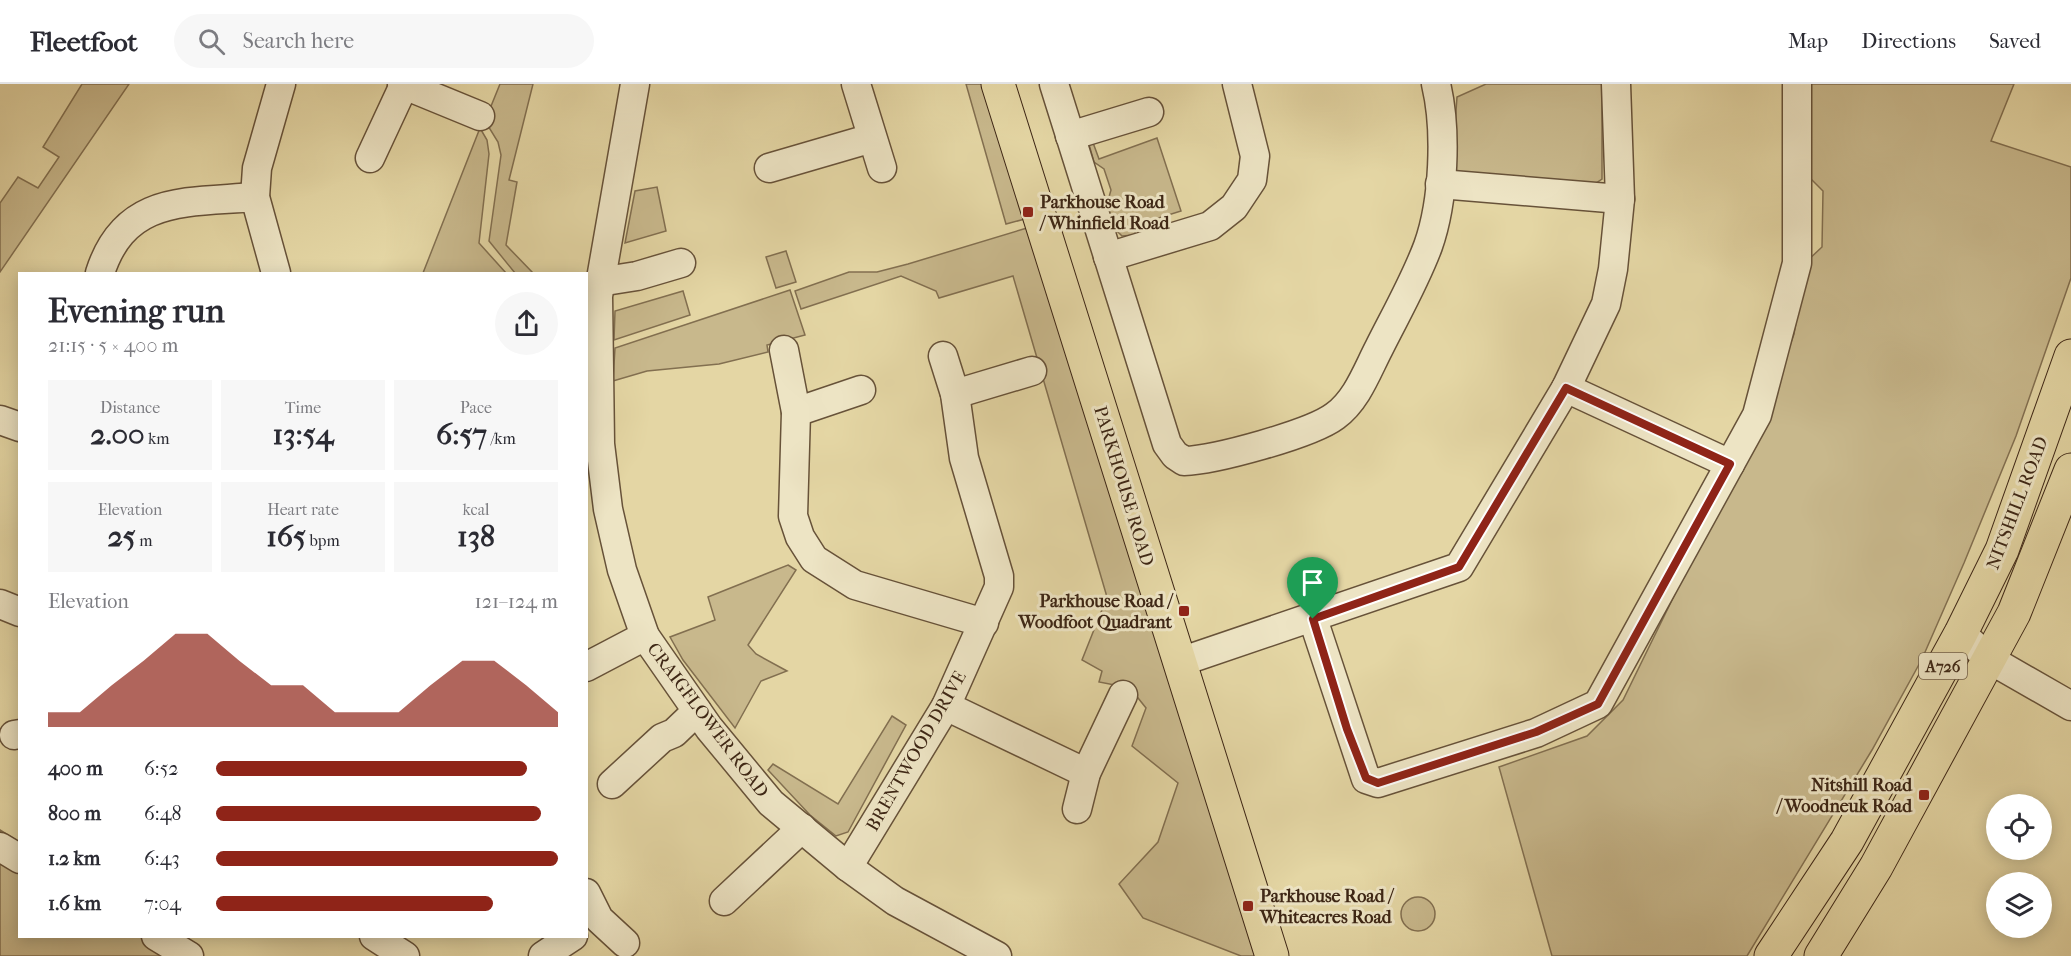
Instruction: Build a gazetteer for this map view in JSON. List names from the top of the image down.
{
  "streets": {
    "main road": ["PARKHOUSE ROAD", "NITSHILL ROAD", "A726"],
    "street": ["CRAIGFLOWER ROAD", "BRENTWOOD DRIVE"]
  },
  "crossings": [
    ["CRAIGFLOWER ROAD", "BRENTWOOD DRIVE"]
  ],
  "places": {
    "transit": [
      "Parkhouse Road / Whinfield Road",
      "Parkhouse Road / Woodfoot Quadrant",
      "Nitshill Road / Woodneuk Road",
      "Parkhouse Road / Whiteacres Road"
    ]
  },
  "page": {
    "header": "Fleetfoot",
    "search": "Search here",
    "nav": ["Map", "Directions", "Saved"],
    "heading": ["Evening run", "21:15 · 5 × 400 m"],
    "stats": [
      ["Distance", "2.00 km"],
      ["Time", "13:54"],
      ["Pace", "6:57 /km"],
      ["Elevation", "25 m"],
      ["Heart rate", "165 bpm"],
      ["kcal", "138"]
    ],
    "chart": ["Elevation", "121–124 m"],
    "list": [
      {
        "name": "400 m",
        "note": "6:52"
      },
      {
        "name": "800 m",
        "note": "6:48"
      },
      {
        "name": "1.2 km",
        "note": "6:43"
      },
      {
        "name": "1.6 km",
        "note": "7:04"
      }
    ]
  }
}
